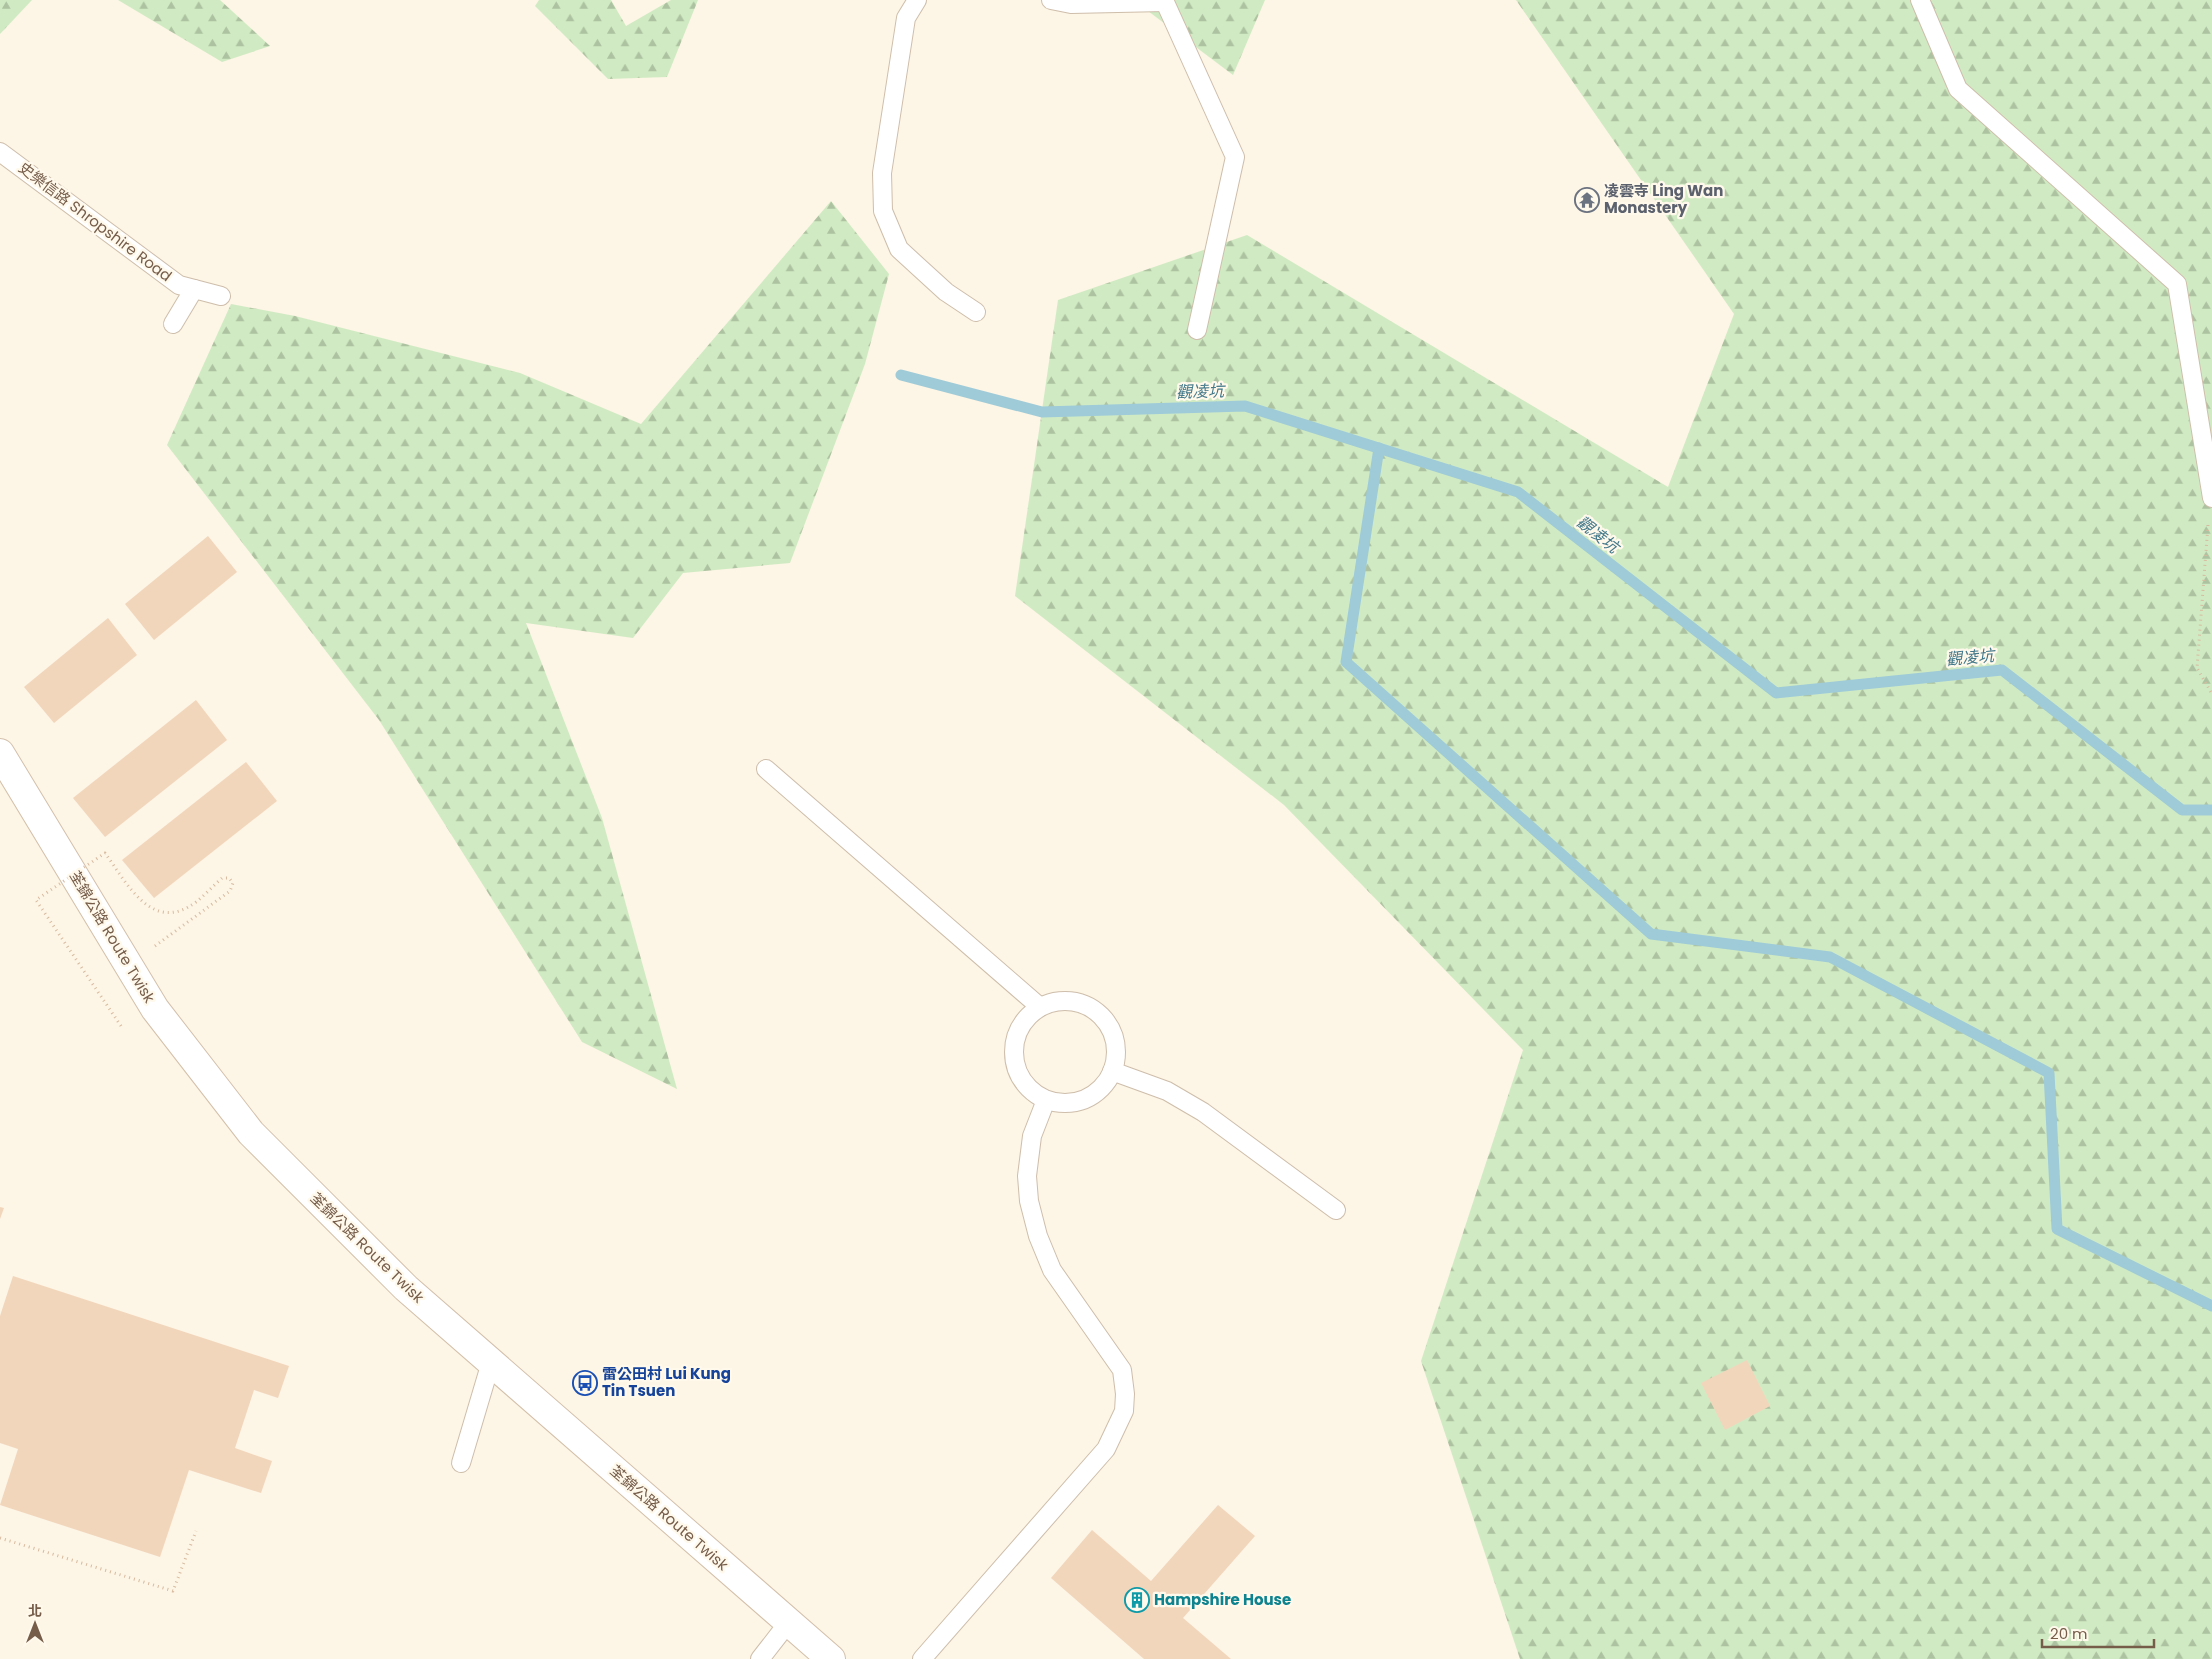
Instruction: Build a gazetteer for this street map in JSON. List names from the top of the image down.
{
  "streets": {
    "main road": ["荃錦公路 Route Twisk"],
    "lane": ["史樂信路 Shropshire Road"]
  },
  "water": ["觀凌坑"],
  "places": {
    "temple": ["凌雲寺 Ling Wan Monastery"],
    "bus stop": ["雷公田村 Lui Kung Tin Tsuen"],
    "building": ["Hampshire House"]
  },
  "scale_bar": "20 m",
  "north": "top"
}
